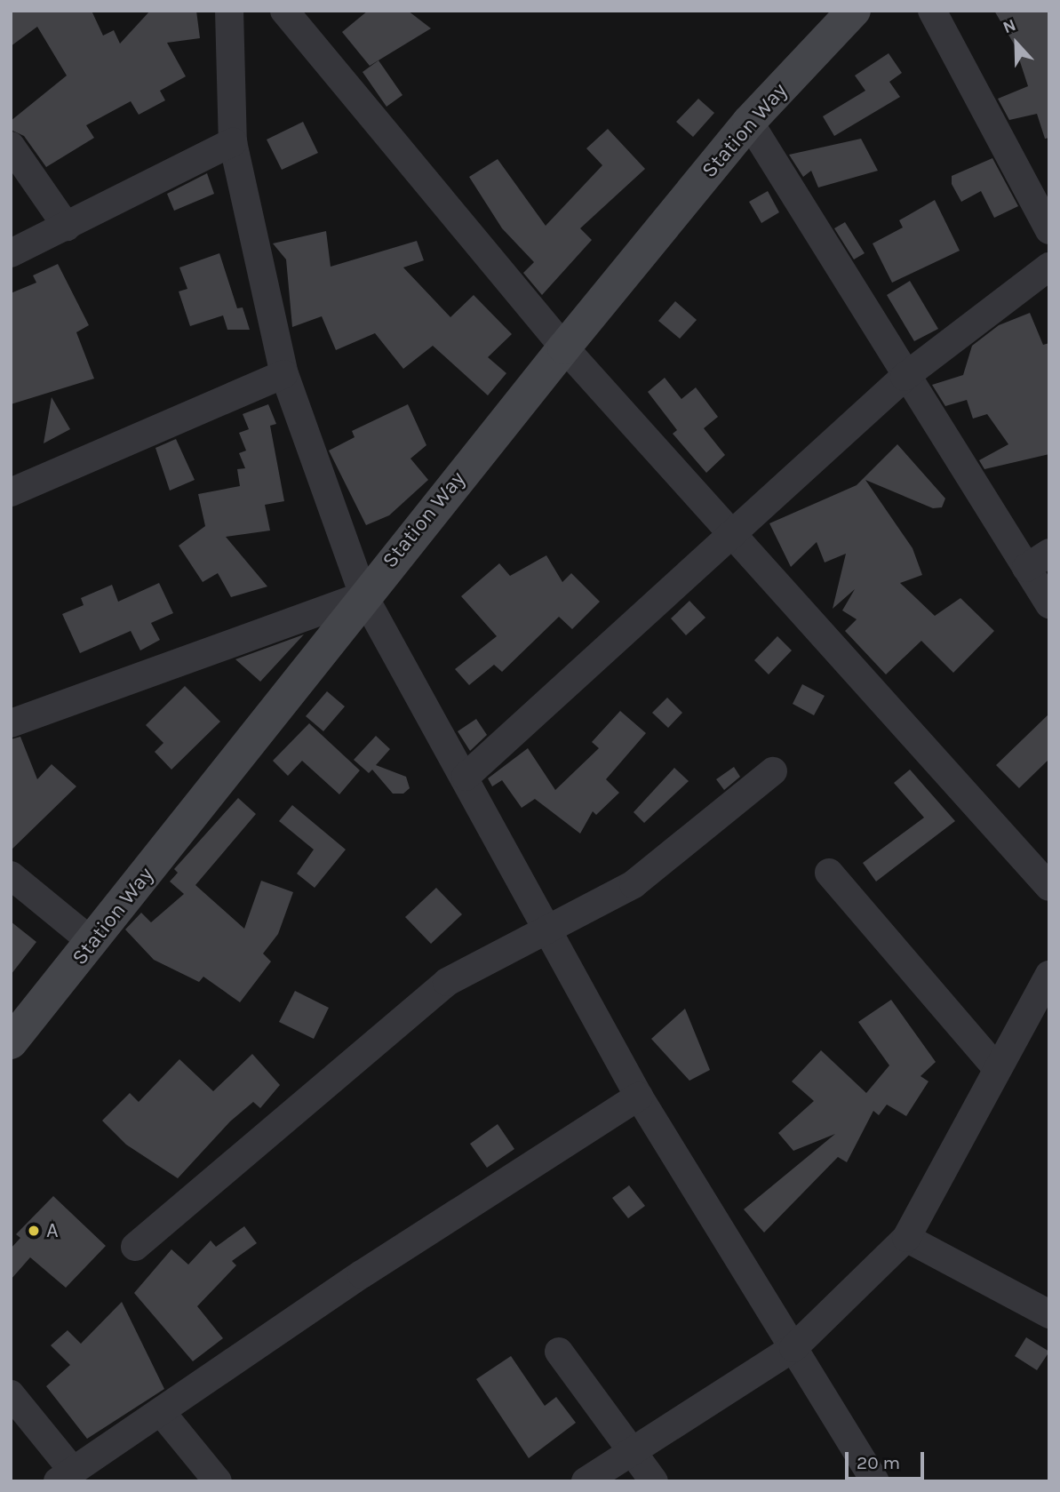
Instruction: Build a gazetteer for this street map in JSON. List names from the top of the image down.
{
  "streets": {
    "main road": ["Station Way"]
  },
  "places": ["A"],
  "scale_bar": "20 m",
  "north": "top"
}
